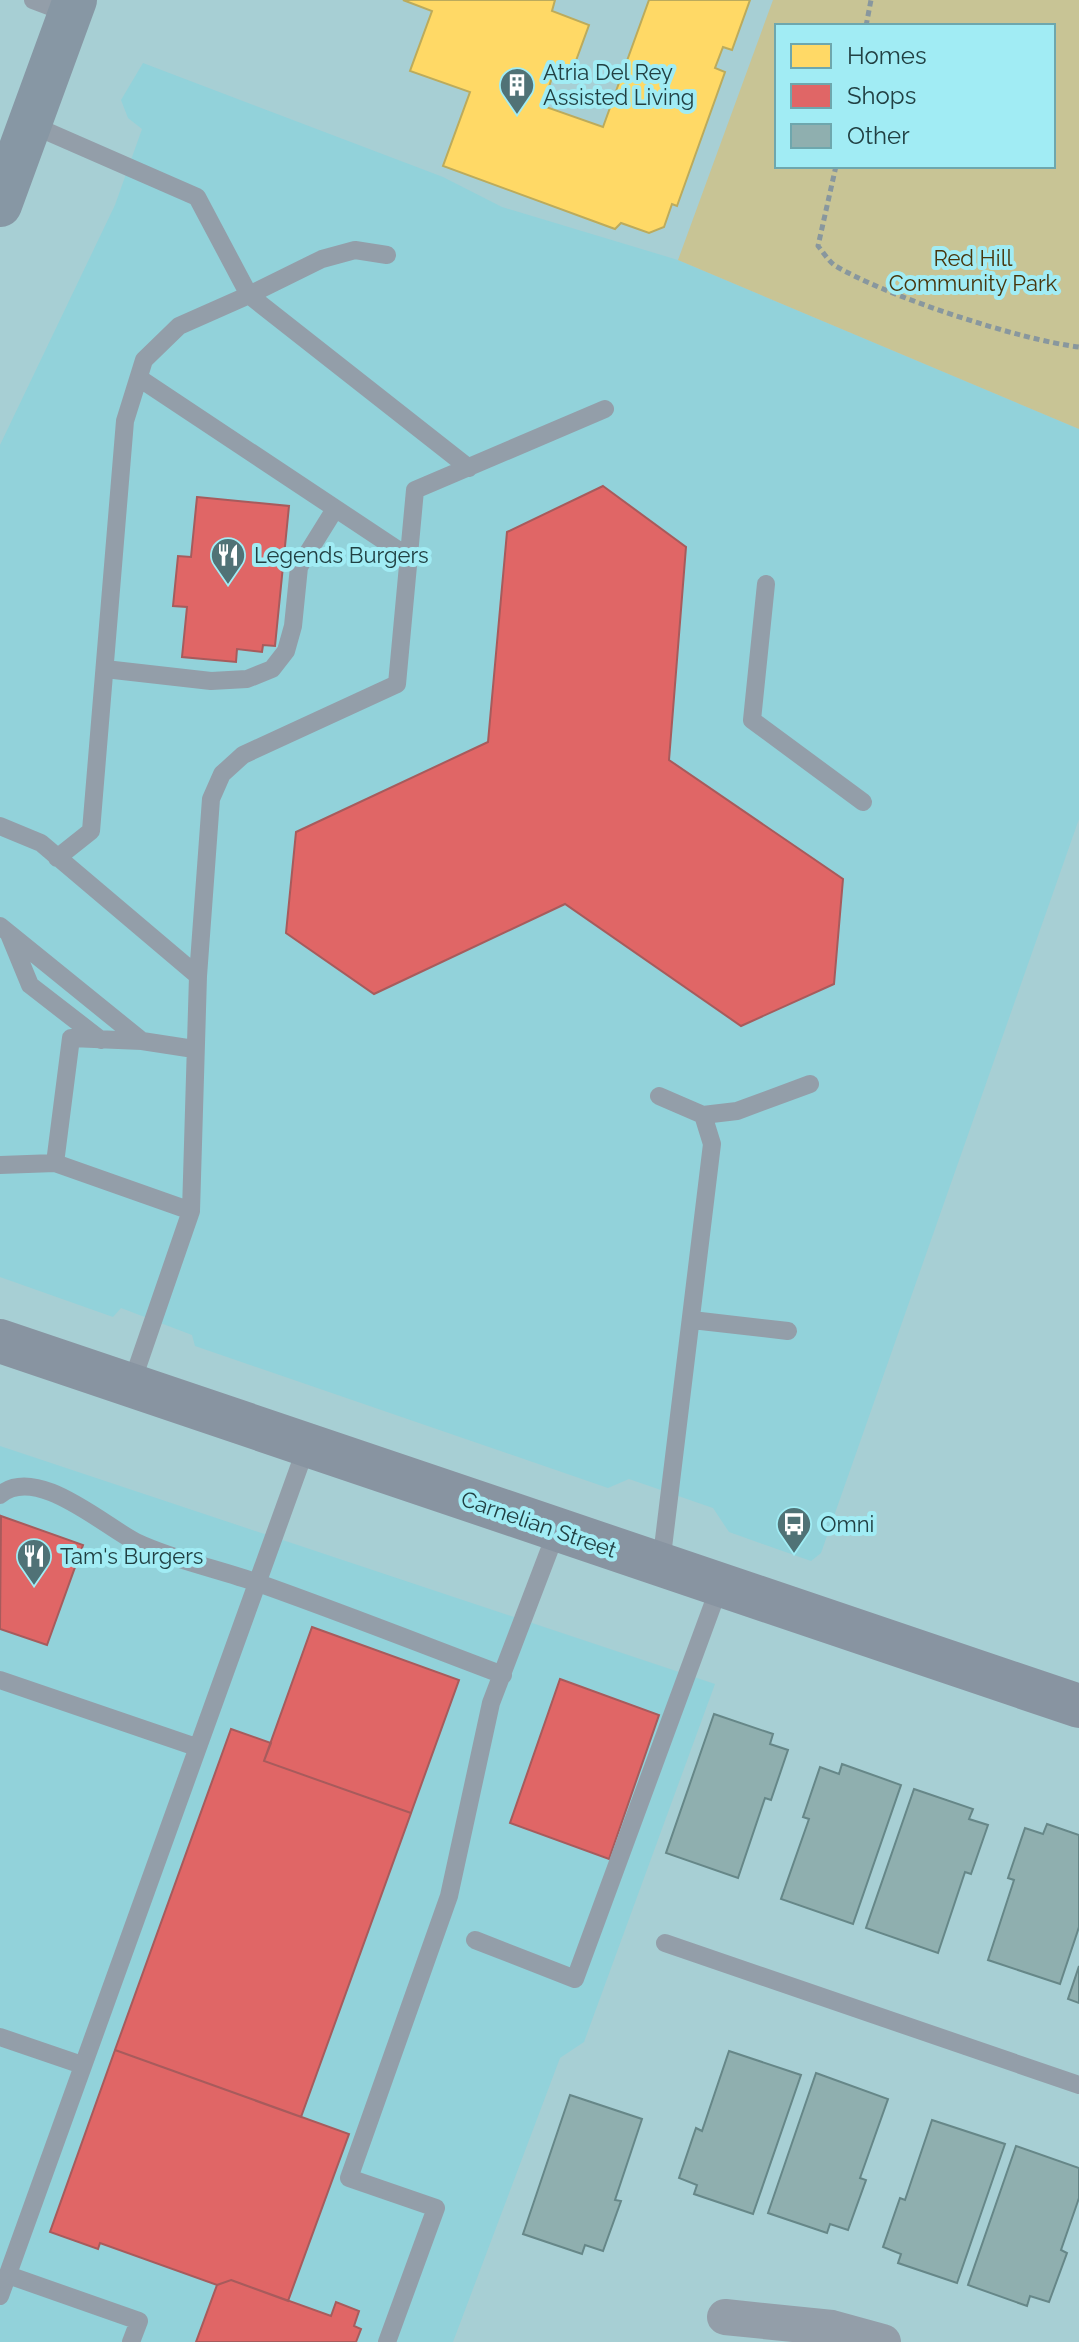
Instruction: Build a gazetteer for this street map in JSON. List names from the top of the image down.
{
  "streets": {
    "main road": ["Carnelian Street"]
  },
  "parks": ["Red Hill Community Park"],
  "places": {
    "building": ["Atria Del Rey Assisted Living"],
    "restaurant": ["Legends Burgers", "Tam's Burgers"],
    "bus stop": ["Omni"]
  },
  "legend": ["Homes", "Shops", "Other"]
}
